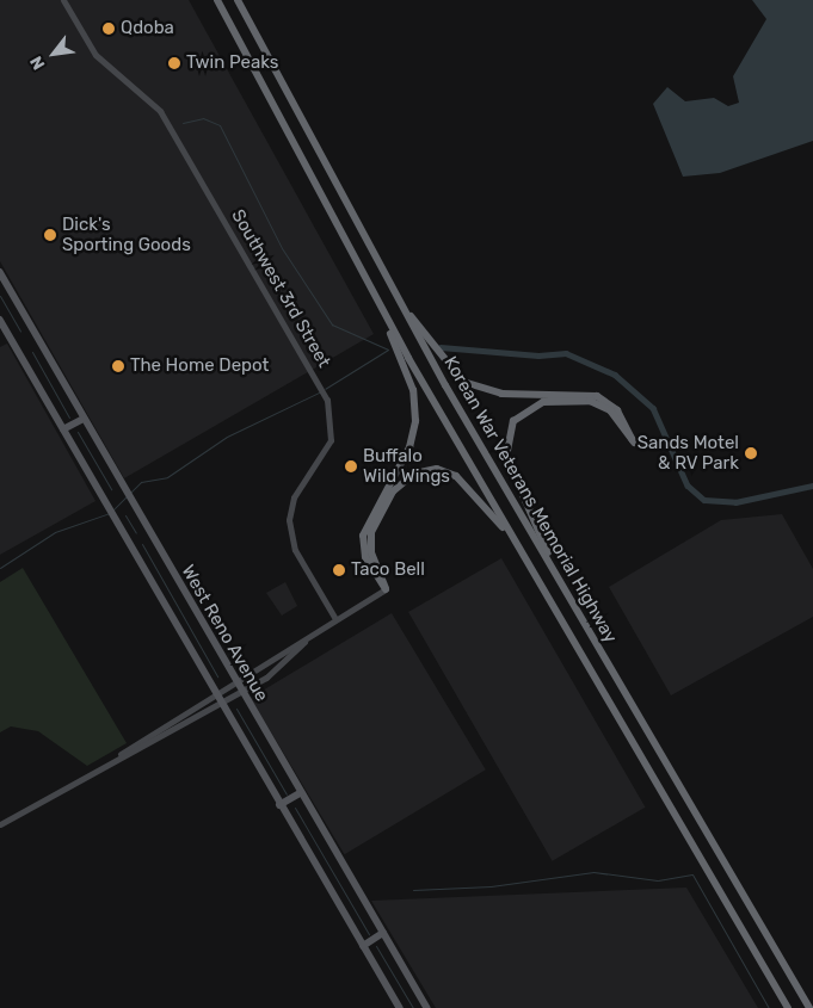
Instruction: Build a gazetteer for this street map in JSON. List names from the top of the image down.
{
  "streets": {
    "highway": ["Korean War Veterans Memorial Highway"],
    "main road": ["Southwest 3rd Street", "West Reno Avenue"]
  },
  "places": [
    "Qdoba",
    "Twin Peaks",
    "Dick's Sporting Goods",
    "The Home Depot",
    "Sands Motel & RV Park",
    "Buffalo Wild Wings",
    "Taco Bell"
  ],
  "north": "bottom left"
}
